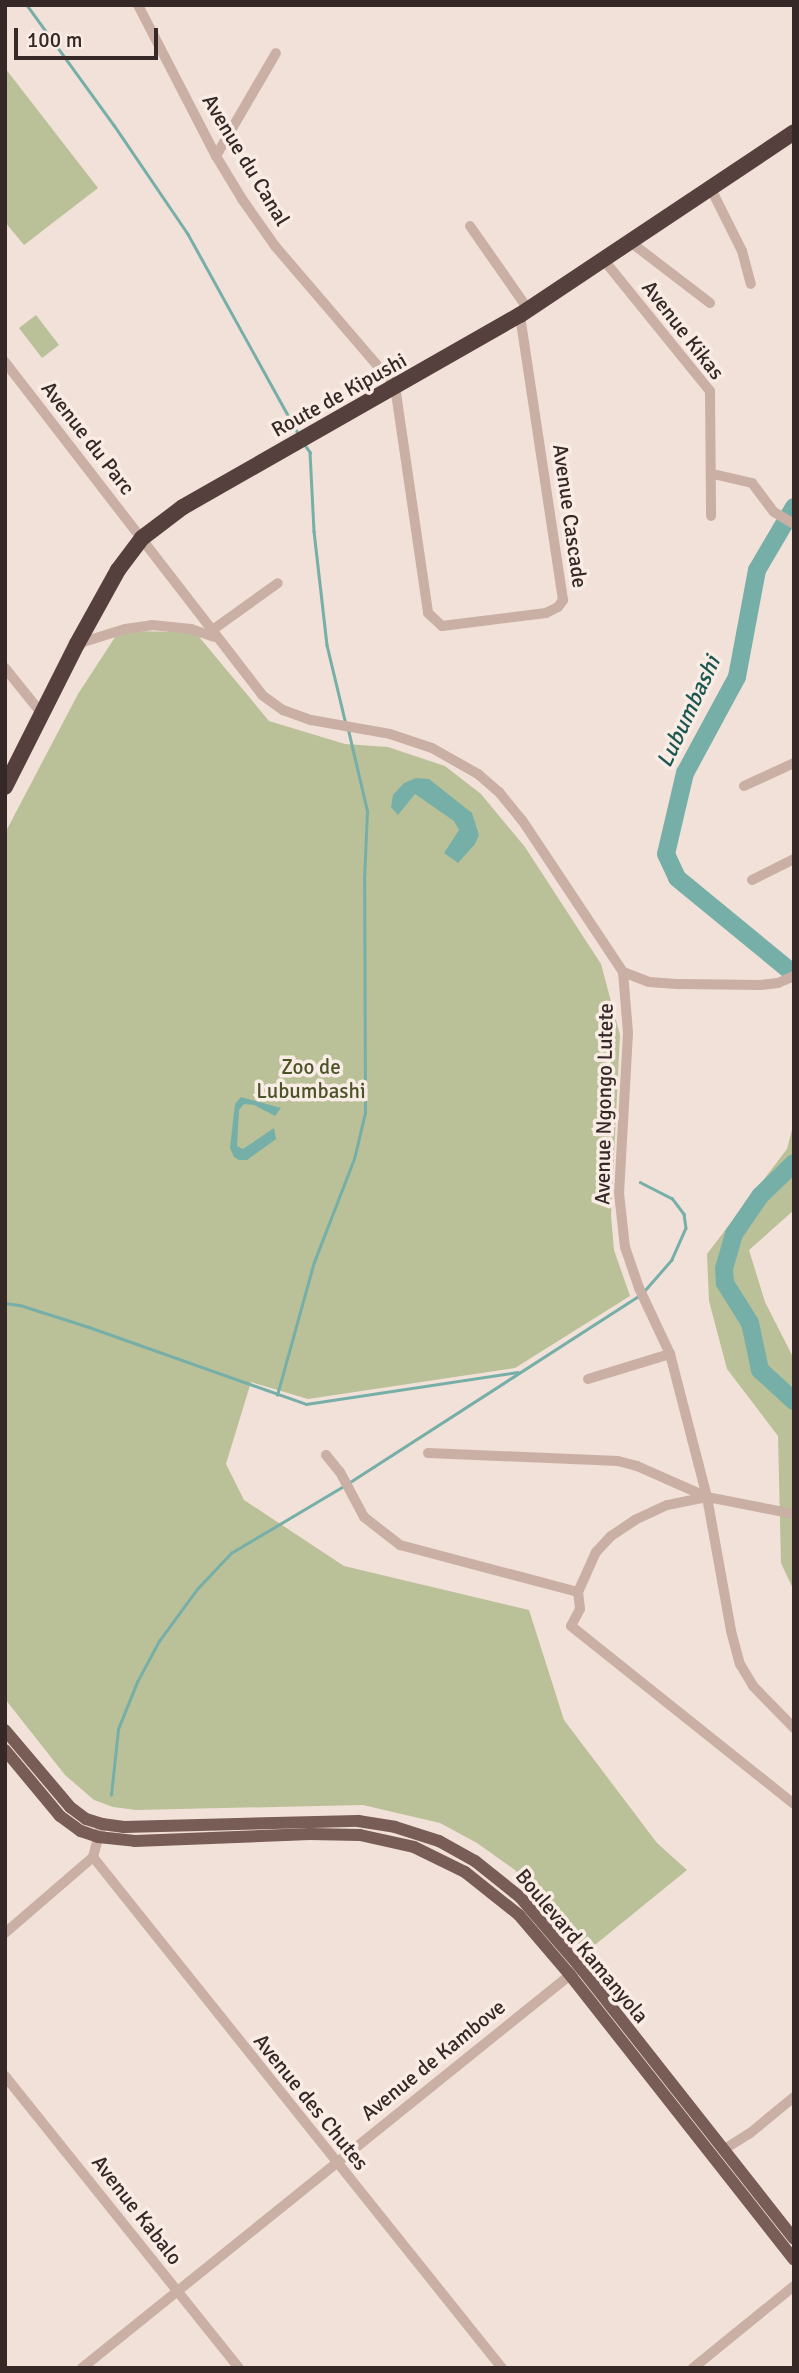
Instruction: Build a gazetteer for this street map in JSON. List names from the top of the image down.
{
  "streets": {
    "highway": ["Route de Kipushi"],
    "main road": ["Boulevard Kamanyola"],
    "street": [
      "Avenue du Canal",
      "Avenue Kikas",
      "Avenue du Parc",
      "Avenue Cascade",
      "Avenue Ngongo Lutete",
      "Avenue de Kambove",
      "Avenue des Chutes",
      "Avenue Kabalo"
    ]
  },
  "crossings": [
    ["Avenue du Canal", "Route de Kipushi"],
    ["Avenue du Canal", "Avenue Cascade"],
    ["Avenue Kikas", "Route de Kipushi"],
    ["Route de Kipushi", "Avenue du Parc"],
    ["Route de Kipushi", "Avenue Cascade"],
    ["Avenue du Parc", "Avenue Ngongo Lutete"],
    ["Boulevard Kamanyola", "Avenue de Kambove"],
    ["Avenue de Kambove", "Avenue des Chutes"],
    ["Avenue de Kambove", "Avenue Kabalo"]
  ],
  "water": ["Lubumbashi"],
  "parks": ["Zoo de Lubumbashi"],
  "scale_bar": "100 m"
}
